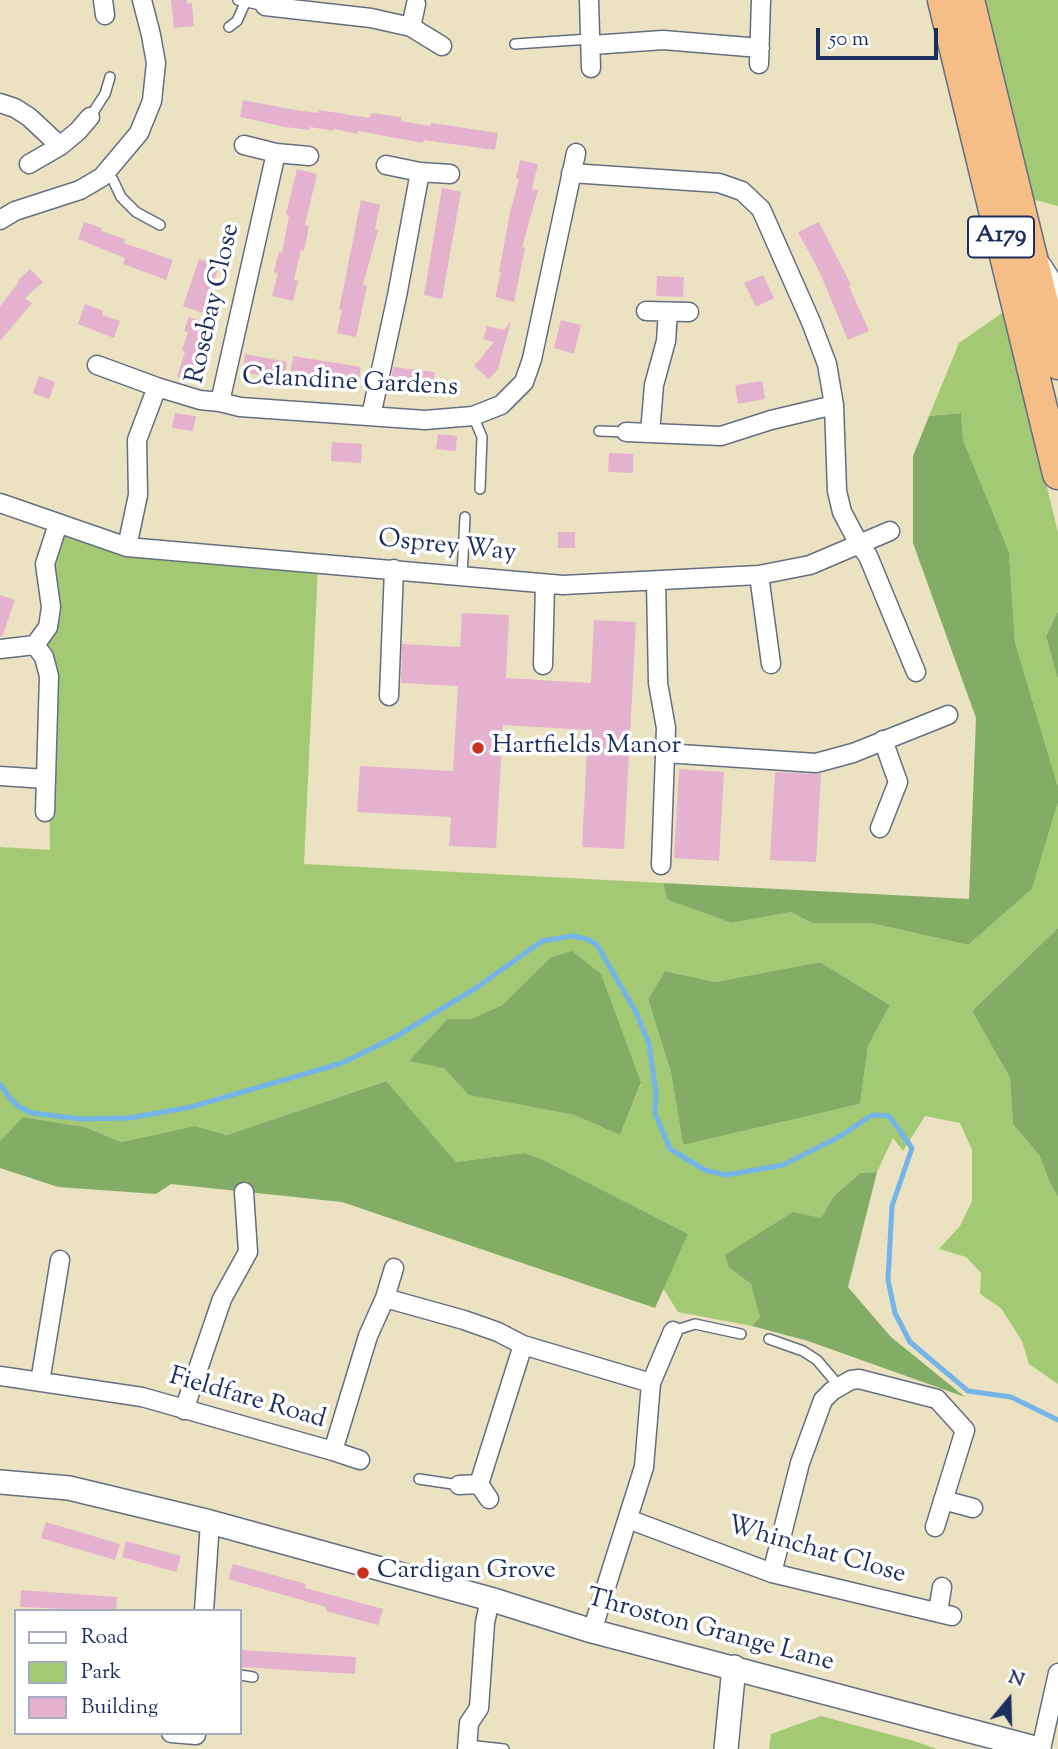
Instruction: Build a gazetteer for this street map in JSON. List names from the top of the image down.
{
  "streets": {
    "highway": ["A179"],
    "street": [
      "Rosebay Close",
      "Celandine Gardens",
      "Osprey Way",
      "Fieldfare Road",
      "Whinchat Close",
      "Throston Grange Lane"
    ]
  },
  "crossings": [
    ["Rosebay Close", "Celandine Gardens"]
  ],
  "places": ["Hartfields Manor", "Cardigan Grove"],
  "legend": ["Road", "Park", "Building"],
  "scale_bar": "50 m",
  "north": "top"
}
